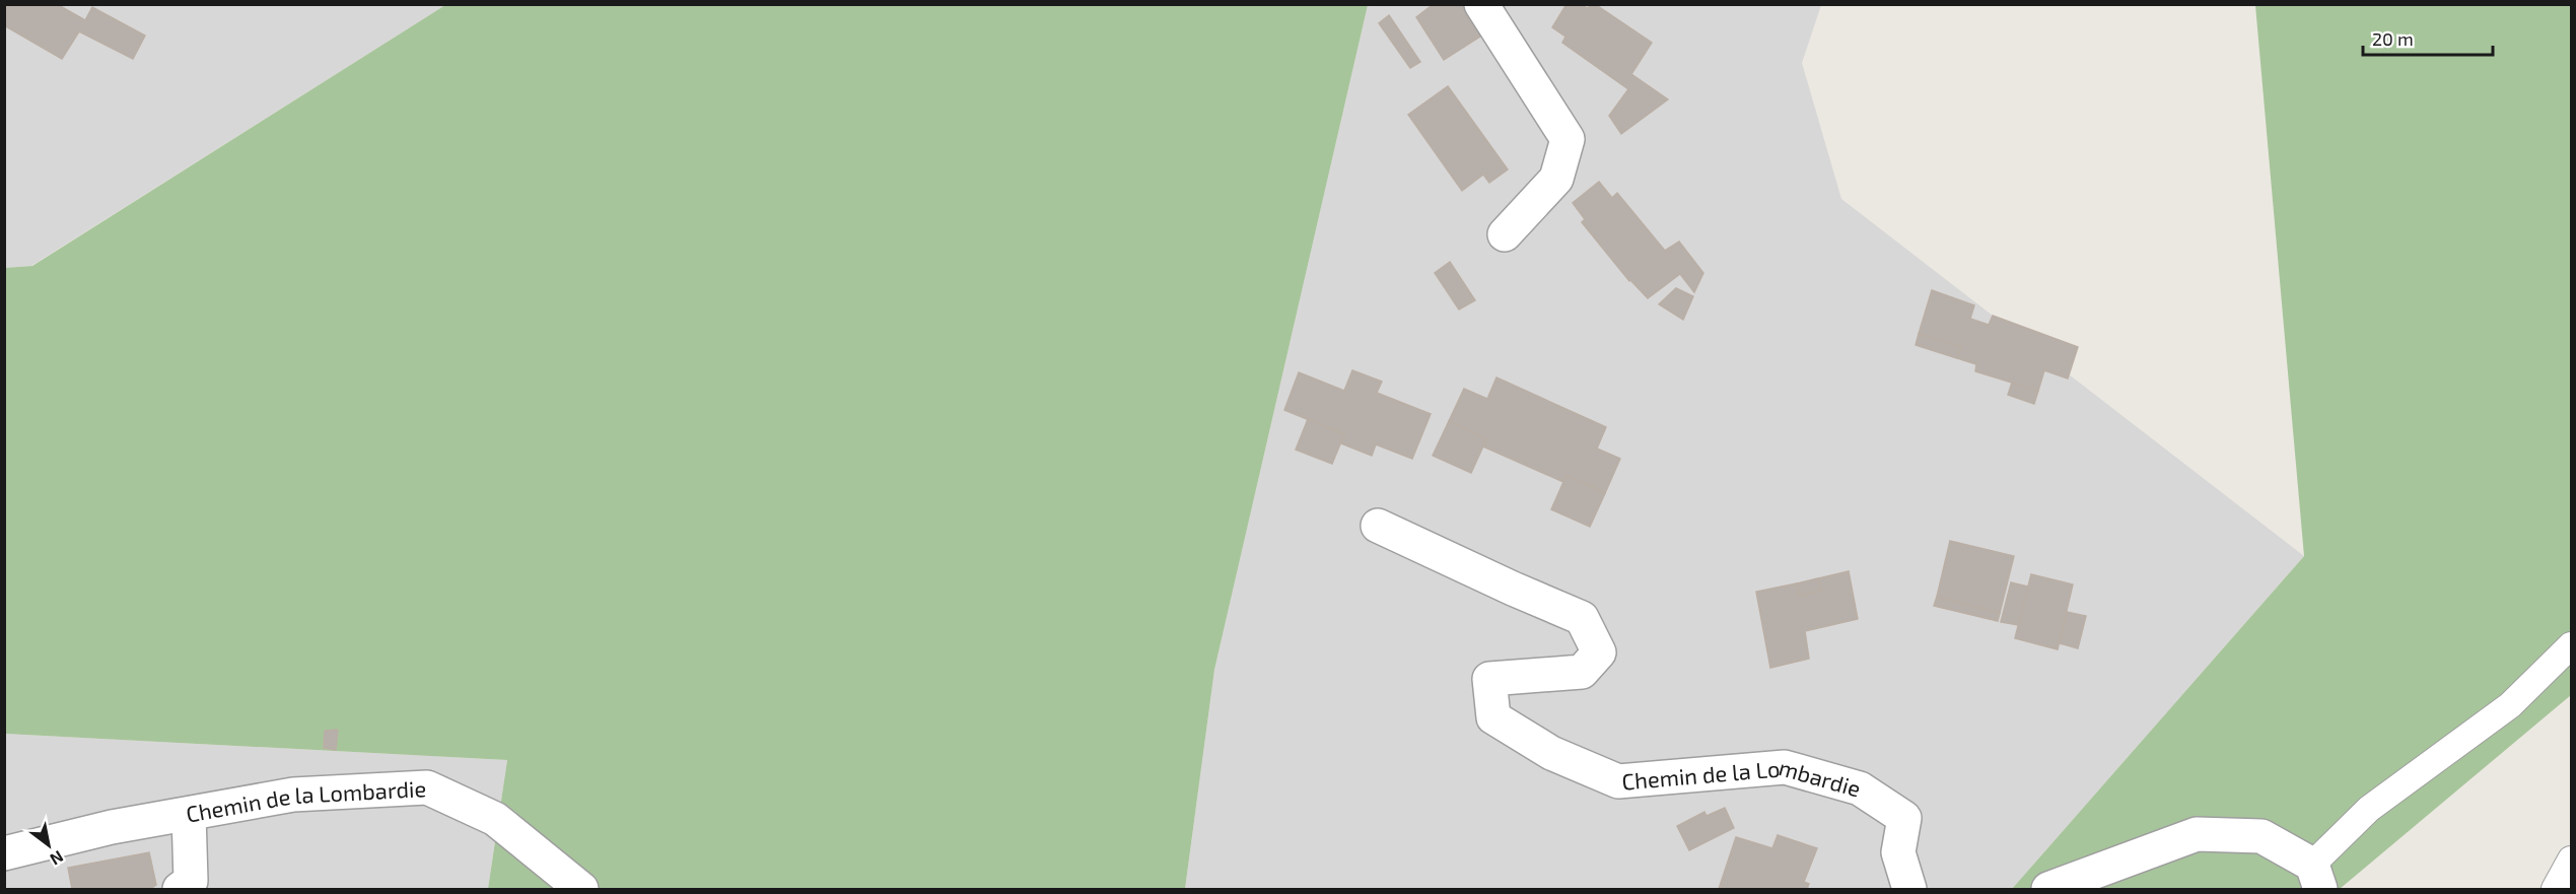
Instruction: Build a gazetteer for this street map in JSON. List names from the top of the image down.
{
  "streets": {
    "street": ["Chemin de la Lombardie"]
  },
  "scale_bar": "20 m",
  "north": "bottom right"
}
